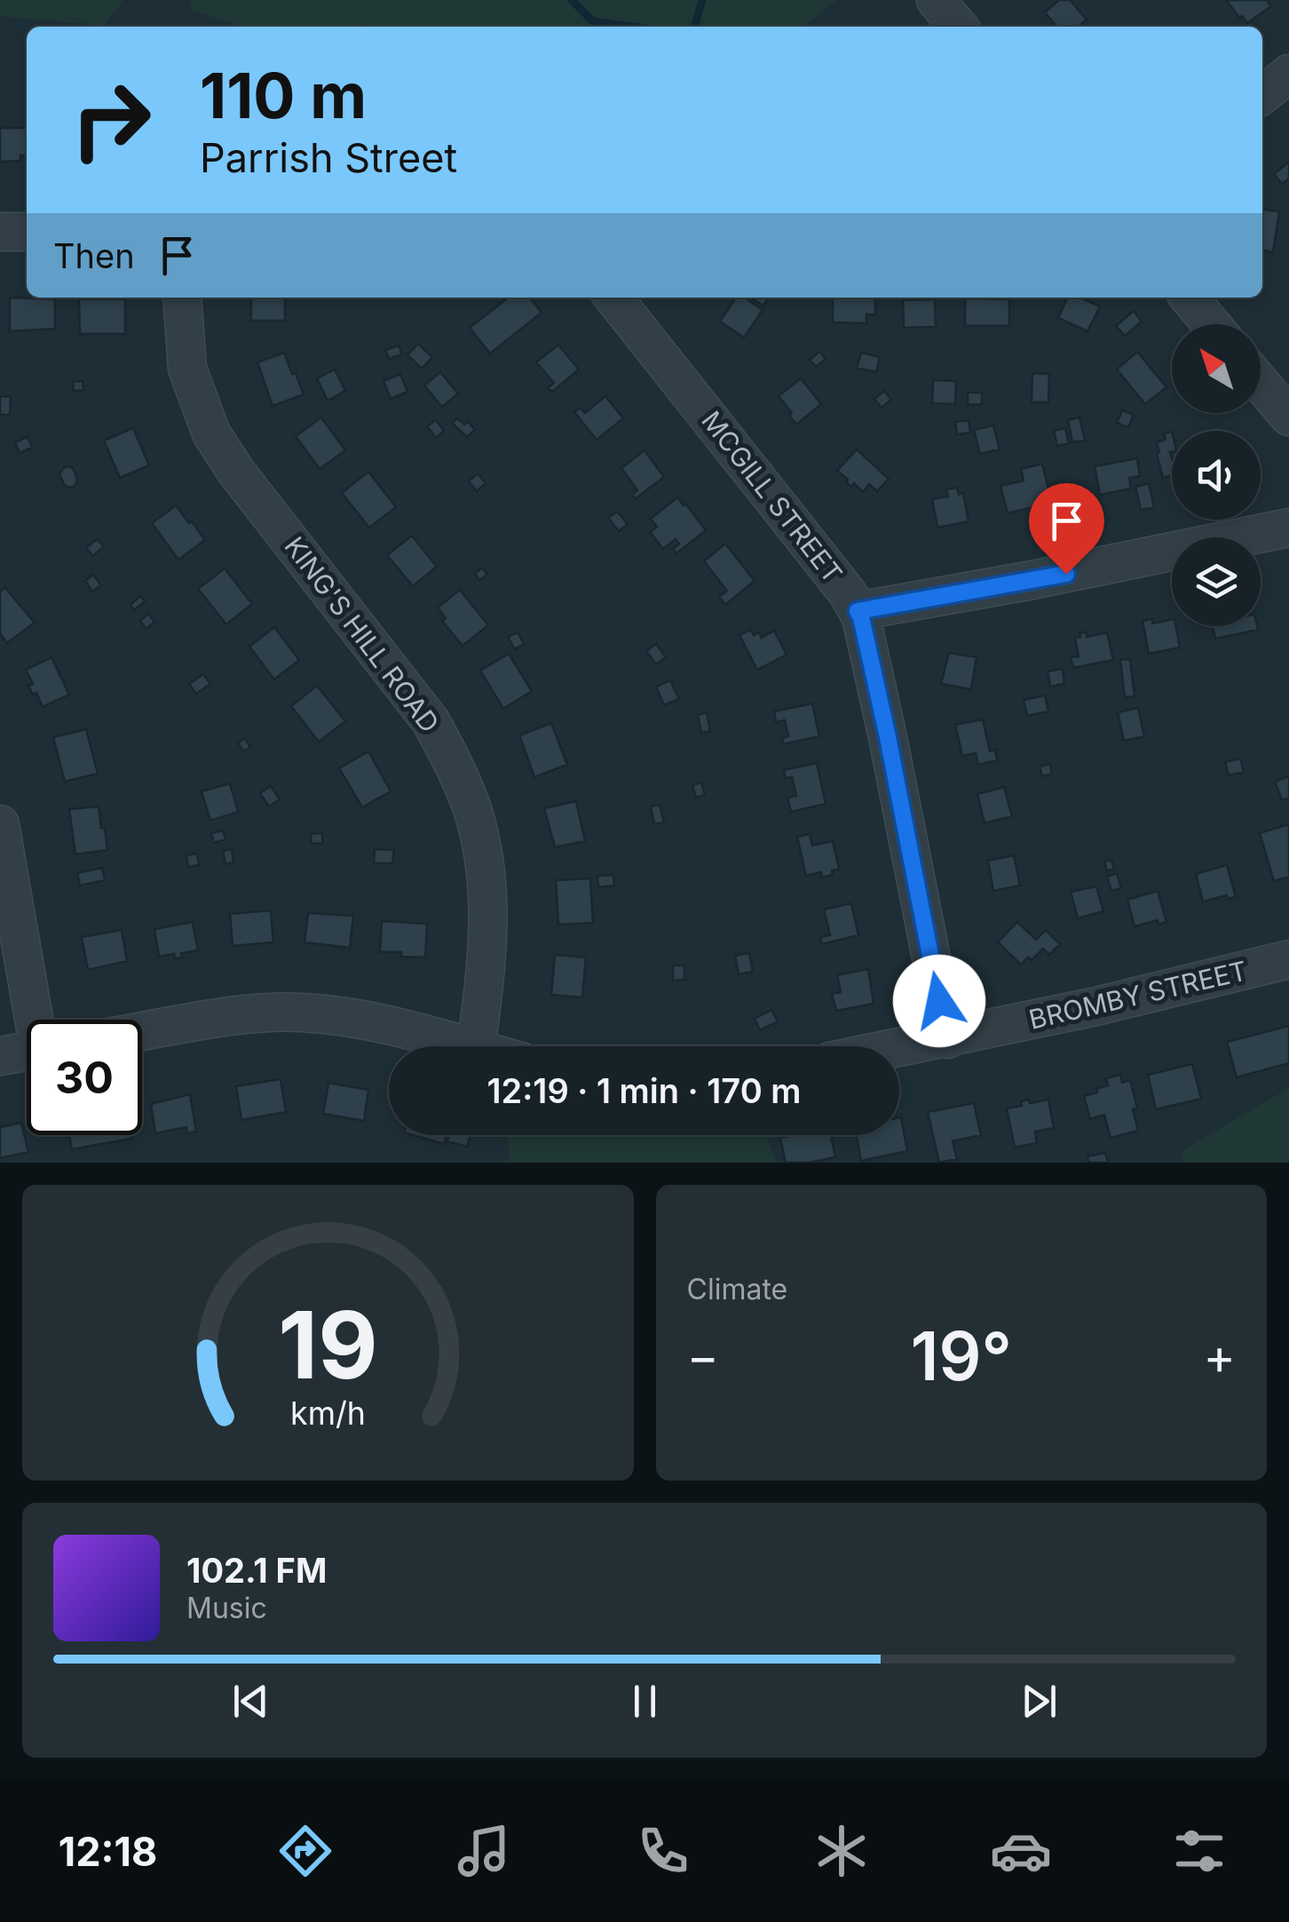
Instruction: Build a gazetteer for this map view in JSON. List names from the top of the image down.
{
  "streets": {
    "street": ["MCGILL STREET", "KING'S HILL ROAD", "BROMBY STREET"]
  },
  "crossings": [
    ["MCGILL STREET", "BROMBY STREET"]
  ],
  "north": "top left",
  "page": {
    "turn": ["110 m", "Parrish Street"],
    "then": "Then",
    "limit": "30",
    "trip": "12:19 · 1 min · 170 m",
    "tile": "Climate",
    "heat": ["−", "19°", "+"],
    "song": ["102.1 FM", "Music"],
    "tabs": "12:18",
    "gauge": ["19", "km/h"]
  }
}
